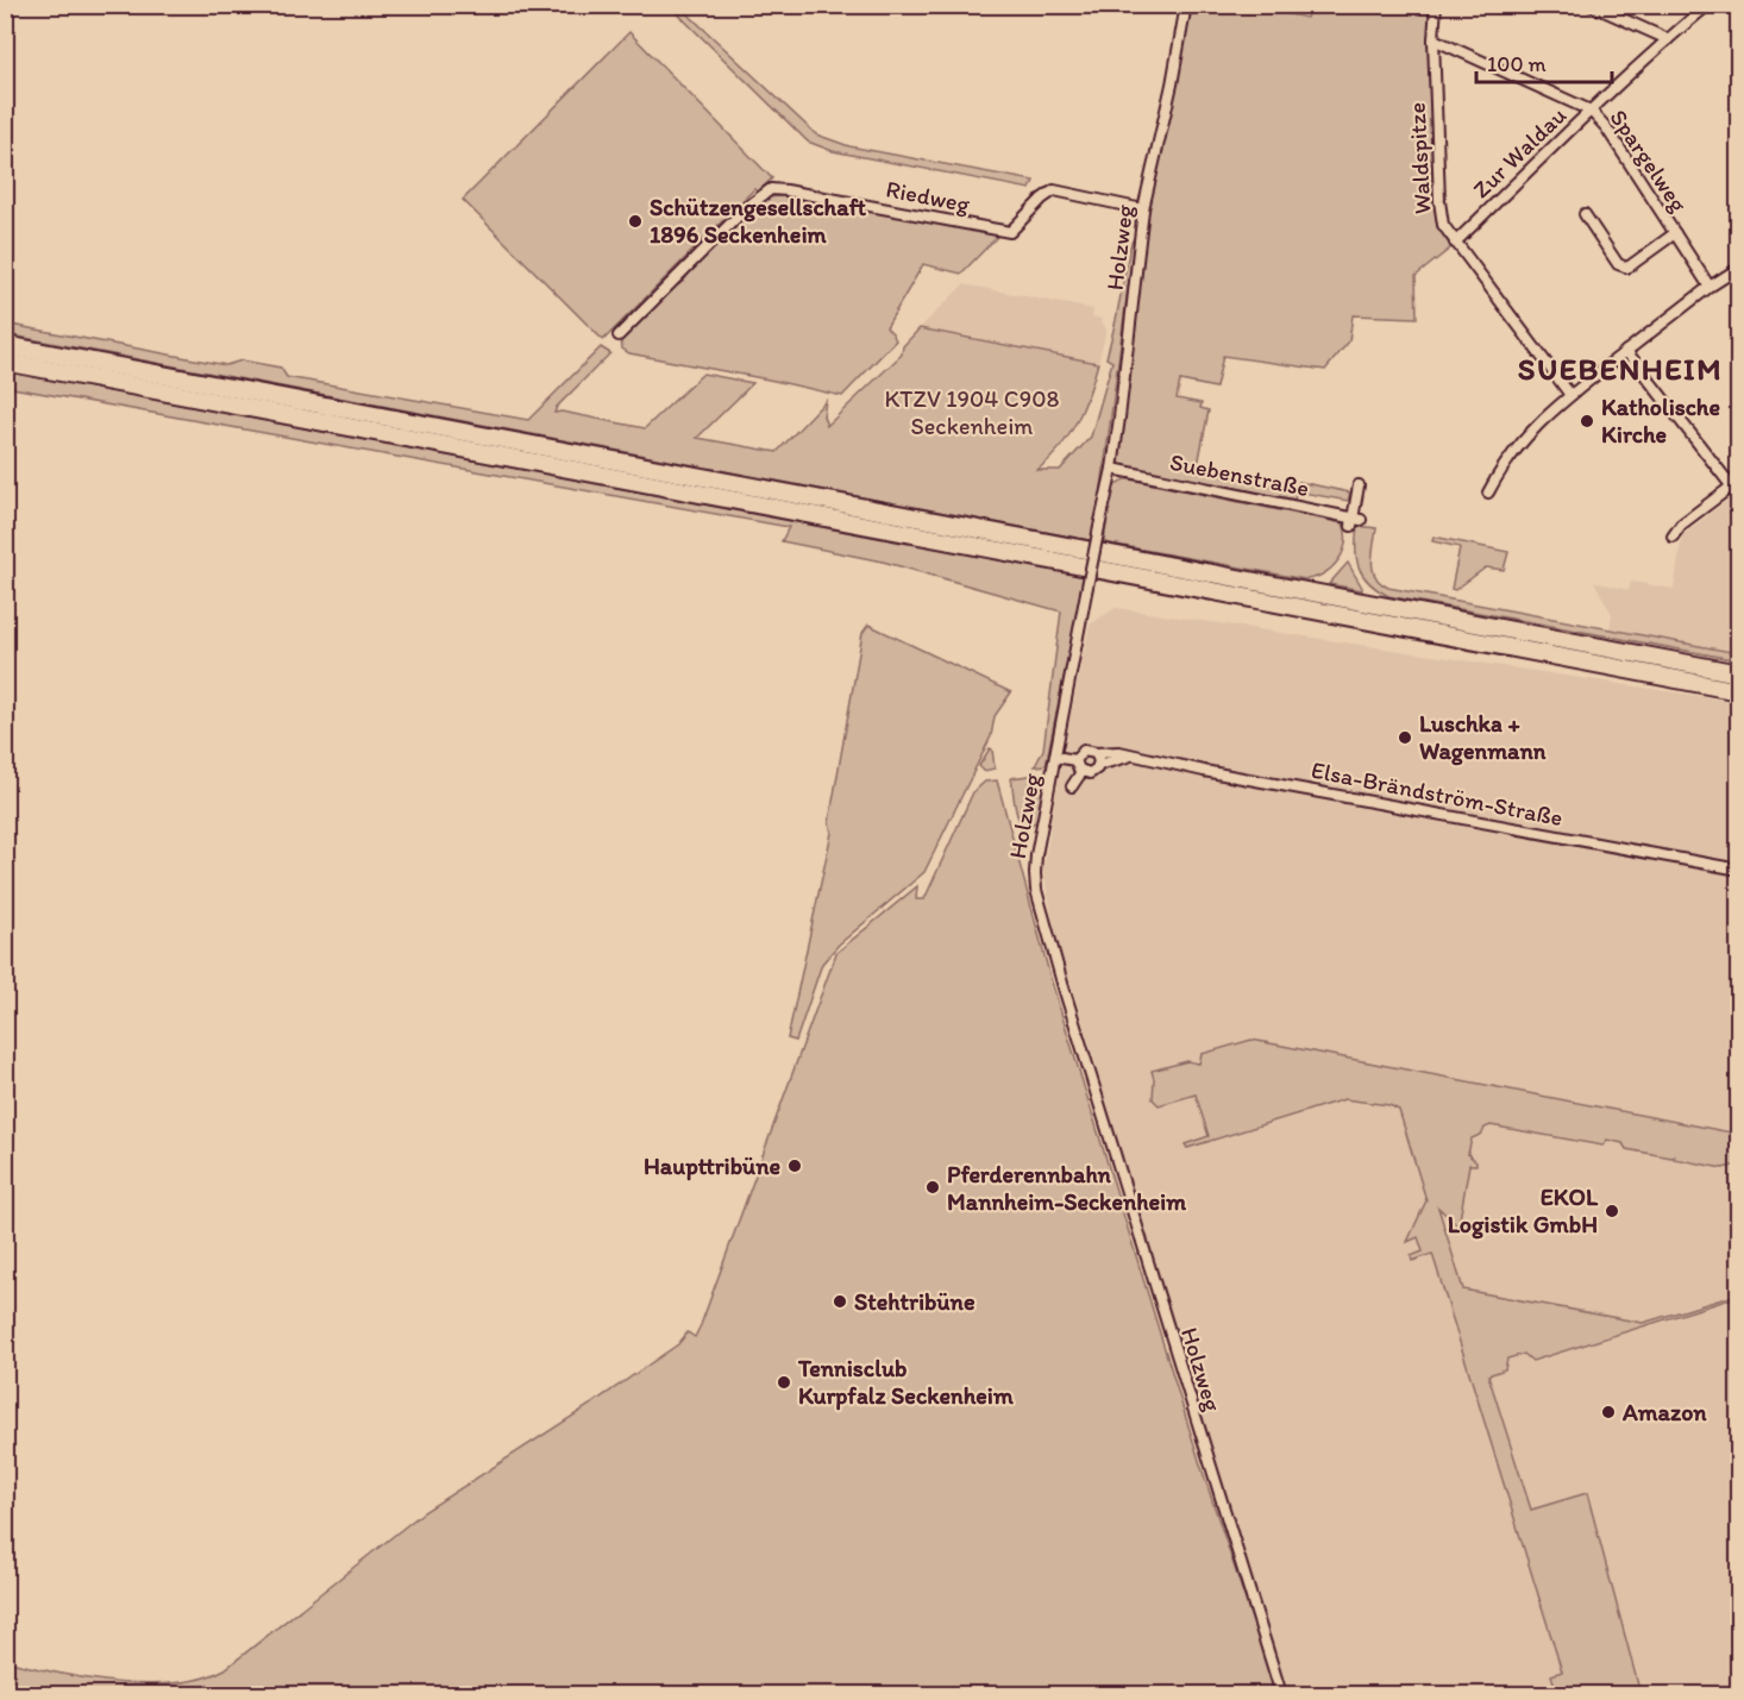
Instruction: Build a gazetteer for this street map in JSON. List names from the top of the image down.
{
  "streets": {
    "street": [
      "Zur Waldau",
      "Waldspitze",
      "Spargelweg",
      "Riedweg",
      "Holzweg",
      "Suebenstraße",
      "Elsa-Brändström-Straße"
    ]
  },
  "crossings": [
    ["Zur Waldau", "Waldspitze"],
    ["Zur Waldau", "Spargelweg"],
    ["Waldspitze", "Spargelweg"],
    ["Riedweg", "Holzweg"],
    ["Holzweg", "Suebenstraße"]
  ],
  "districts": ["SUEBENHEIM"],
  "parks": ["KTZV 1904 C908 Seckenheim"],
  "places": [
    "Schützengesellschaft 1896 Seckenheim",
    "Katholische Kirche",
    "Luschka + Wagenmann",
    "Haupttribüne",
    "Pferderennbahn Mannheim-Seckenheim",
    "EKOL Logistik GmbH",
    "Stehtribüne",
    "Tennisclub Kurpfalz Seckenheim",
    "Amazon"
  ],
  "scale_bar": "100 m"
}
